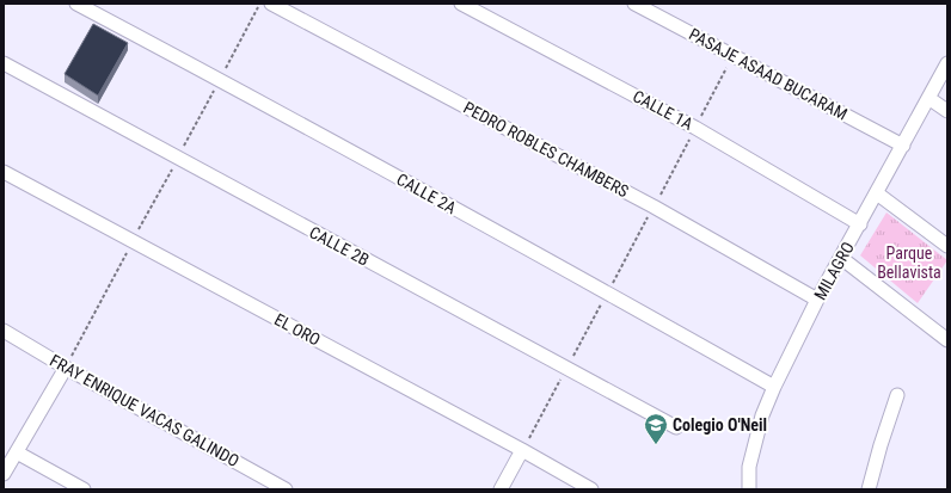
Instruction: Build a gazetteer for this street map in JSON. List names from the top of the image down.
{
  "streets": {
    "street": [
      "PASAJE ASAAD BUCARAM",
      "CALLE 1A",
      "PEDRO ROBLES CHAMBERS",
      "CALLE 2A",
      "CALLE 2B",
      "MILAGRO",
      "EL ORO",
      "FRAY ENRIQUE VACAS GALINDO"
    ]
  },
  "crossings": [
    ["PASAJE ASAAD BUCARAM", "MILAGRO"],
    ["CALLE 1A", "MILAGRO"],
    ["PEDRO ROBLES CHAMBERS", "MILAGRO"],
    ["CALLE 2A", "MILAGRO"]
  ],
  "parks": ["Parque Bellavista"],
  "places": {
    "school or university": ["Colegio O'Neil"]
  }
}
